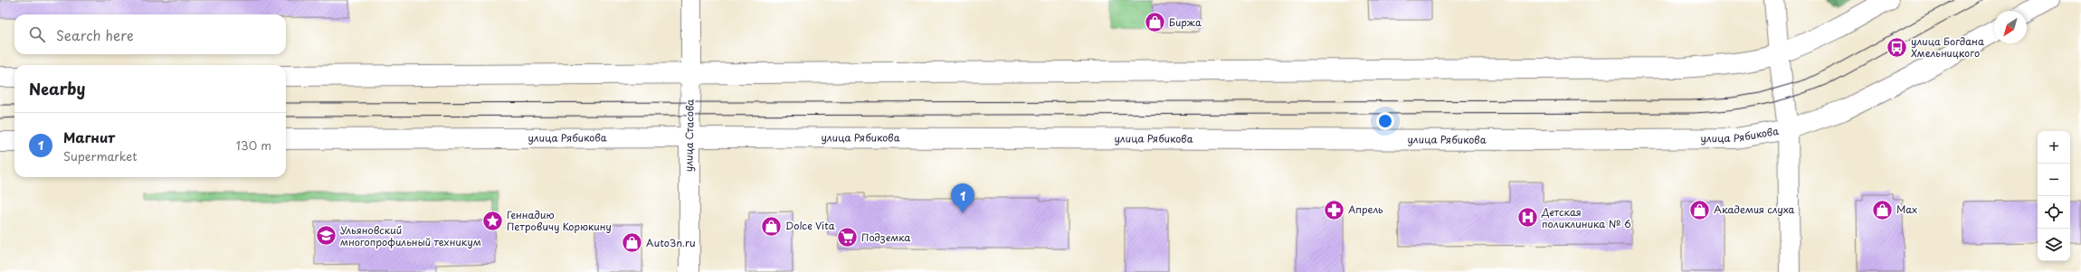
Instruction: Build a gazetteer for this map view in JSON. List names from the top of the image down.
{
  "streets": {
    "main road": ["улица Рябикова", "улица Стасова"]
  },
  "crossings": [
    ["улица Рябикова", "улица Стасова"]
  ],
  "places": {
    "shop": [
      "Биржа",
      "Академия слуха",
      "Max",
      "Dolce Vita",
      "Auto3n.ru"
    ],
    "bus stop": ["улица Богдана Хмельницкого"],
    "pharmacy": ["Апрель"],
    "hospital": ["Детская поликлиника № 6"],
    "place": ["Геннадию Петровичу Корюкину"],
    "school or university": ["Ульяновский многопрофильный техникум"],
    "supermarket": ["Подземка"]
  },
  "north": "bottom left",
  "page": {
    "search": "Search here",
    "heading": "Nearby",
    "list": [
      {
        "mark": "1",
        "name": "Магнит",
        "note": "Supermarket",
        "value": "130 m"
      }
    ],
    "map_buttons": ["+", "−"],
    "pins": "1"
  }
}
